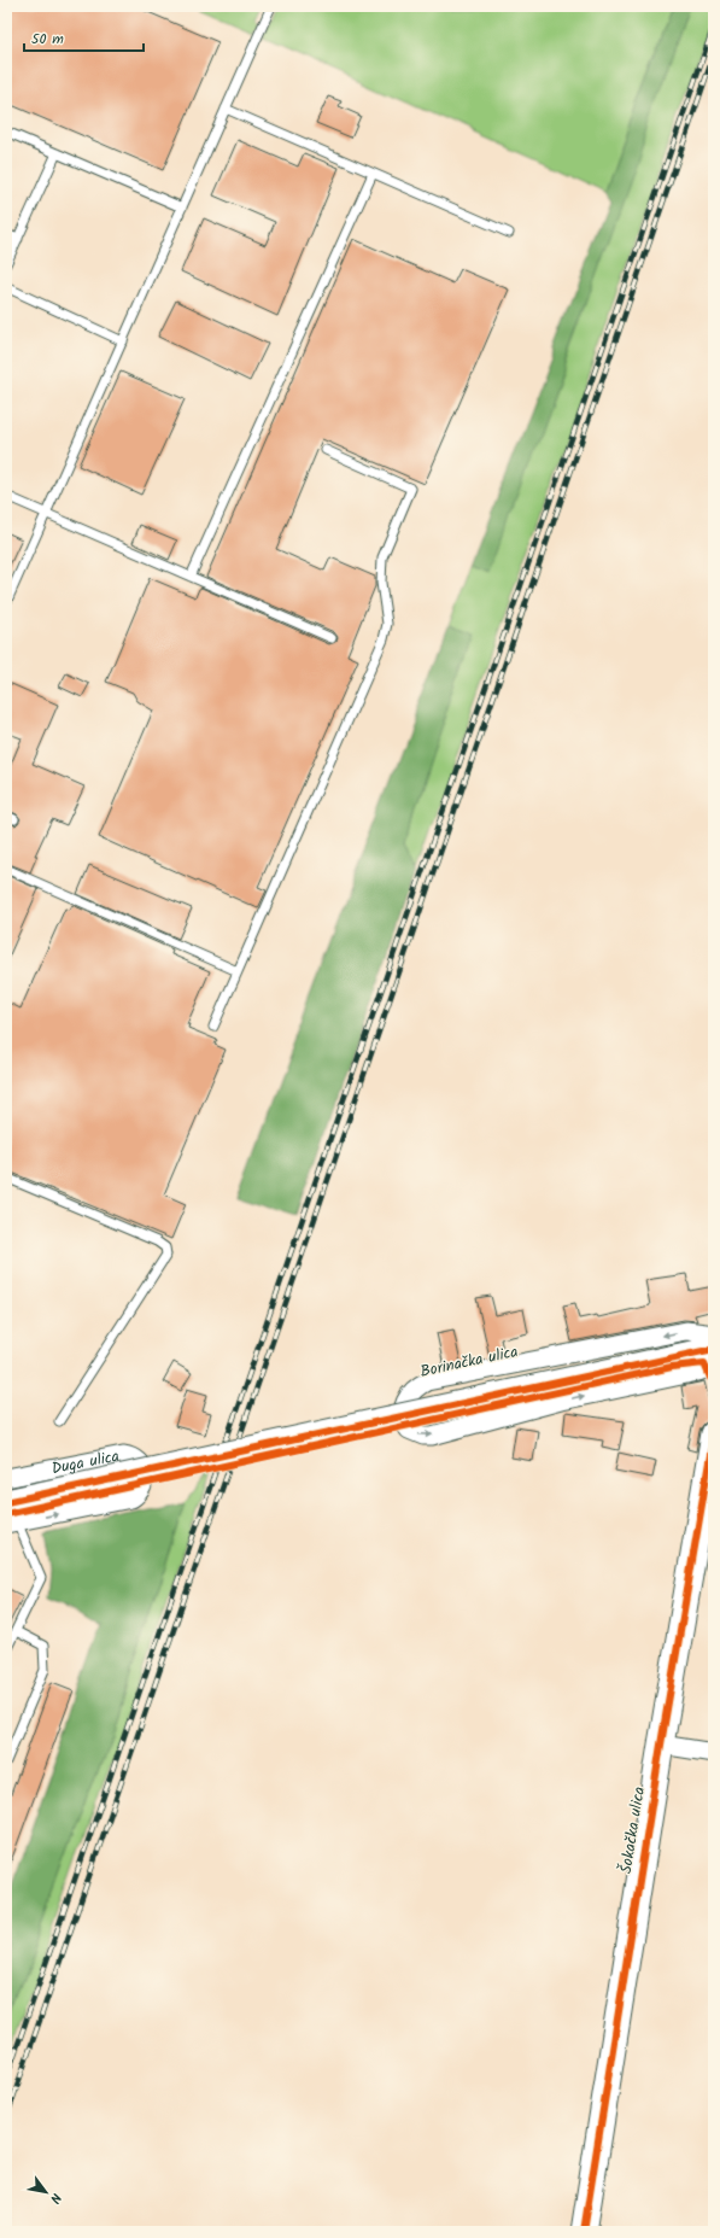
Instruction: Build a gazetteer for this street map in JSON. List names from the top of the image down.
{
  "streets": {
    "street": ["Borinačka ulica", "Duga ulica", "Šokačka ulica"]
  },
  "scale_bar": "50 m",
  "north": "bottom right"
}
